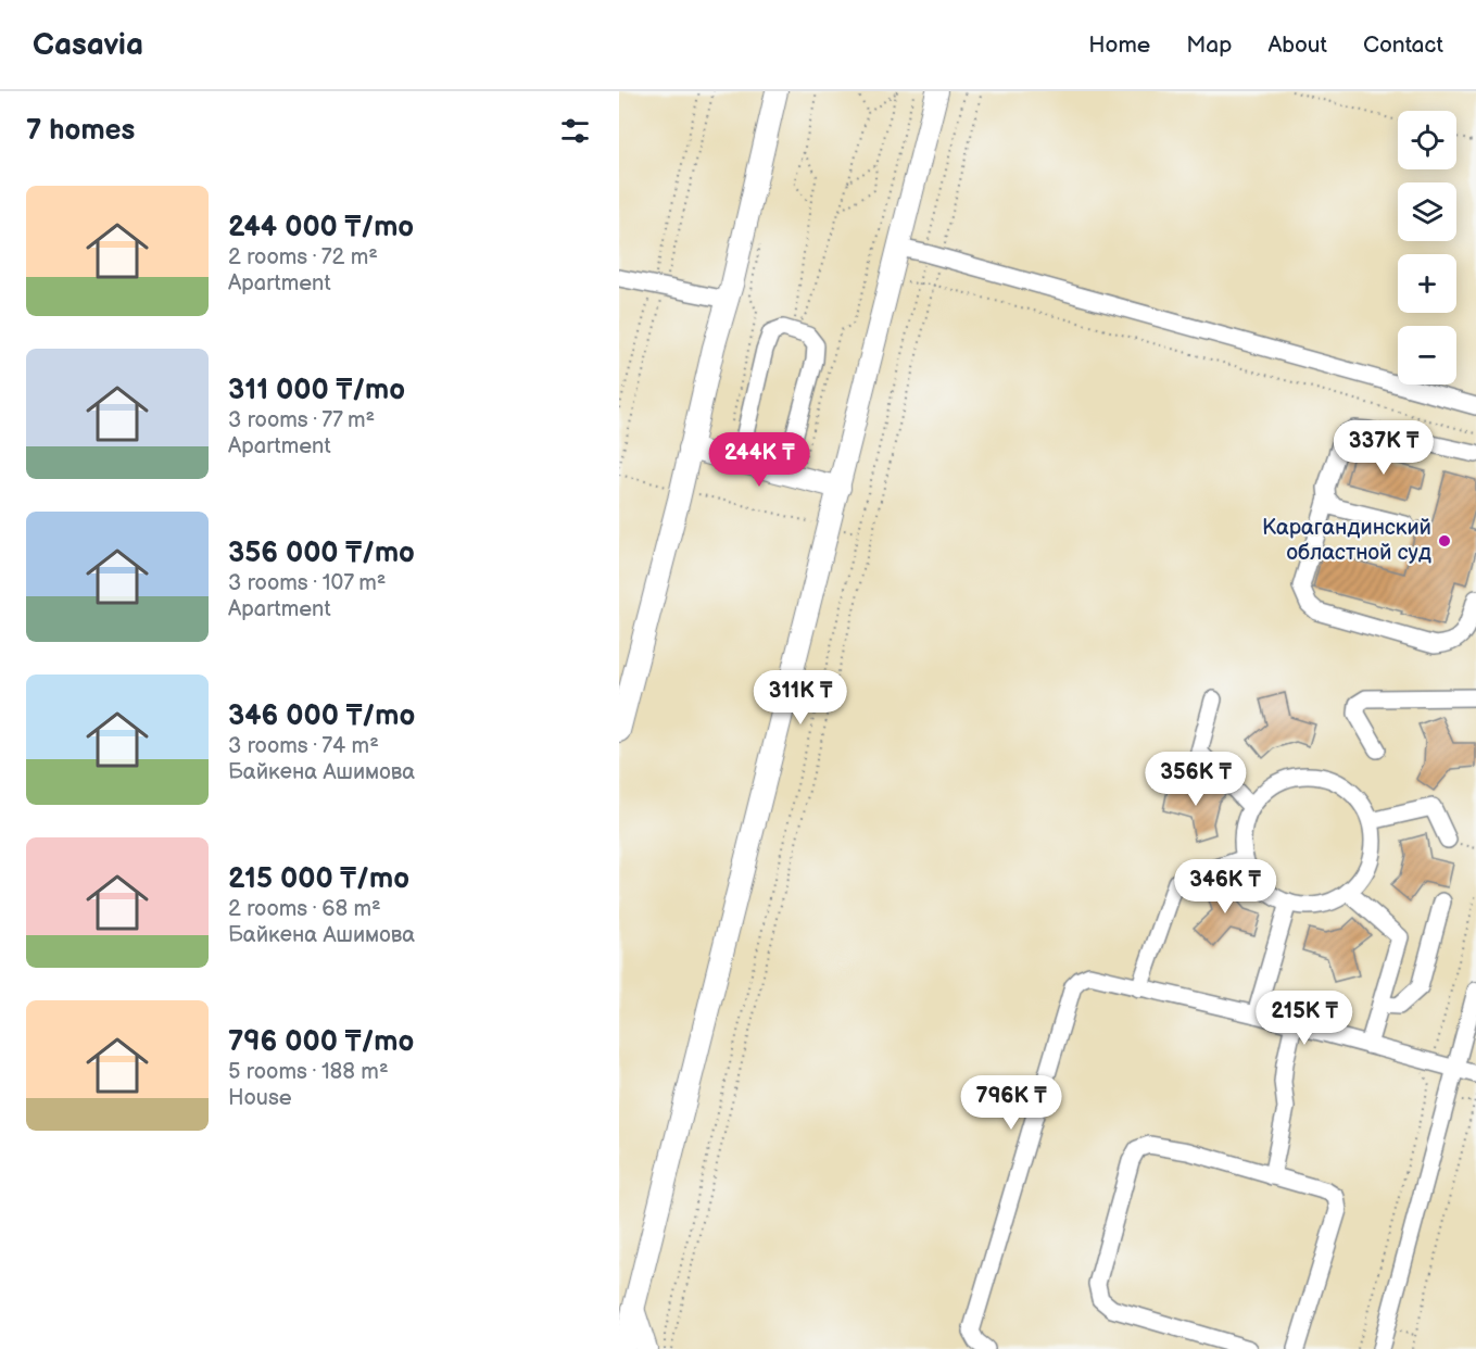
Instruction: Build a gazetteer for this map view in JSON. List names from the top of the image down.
{
  "places": ["Карагандинский областной суд"],
  "page": {
    "header": "Casavia",
    "nav": [
      "Home",
      "Map",
      "About",
      "Contact"
    ],
    "heading": "7 homes",
    "map_buttons": ["+", "−"],
    "list": [
      {
        "name": "244 000 ₸/mo",
        "note": "2 rooms · 72 m² · Apartment"
      },
      {
        "name": "311 000 ₸/mo",
        "note": "3 rooms · 77 m² · Apartment"
      },
      {
        "name": "356 000 ₸/mo",
        "note": "3 rooms · 107 m² · Apartment"
      },
      {
        "name": "346 000 ₸/mo",
        "note": "3 rooms · 74 m² · Байкена Ашимова"
      },
      {
        "name": "215 000 ₸/mo",
        "note": "2 rooms · 68 m² · Байкена Ашимова"
      },
      {
        "name": "796 000 ₸/mo",
        "note": "5 rooms · 188 m² · House"
      }
    ],
    "price": [
      "337K ₸",
      "244K ₸",
      "311K ₸",
      "356K ₸",
      "346K ₸",
      "215K ₸",
      "796K ₸"
    ]
  }
}
